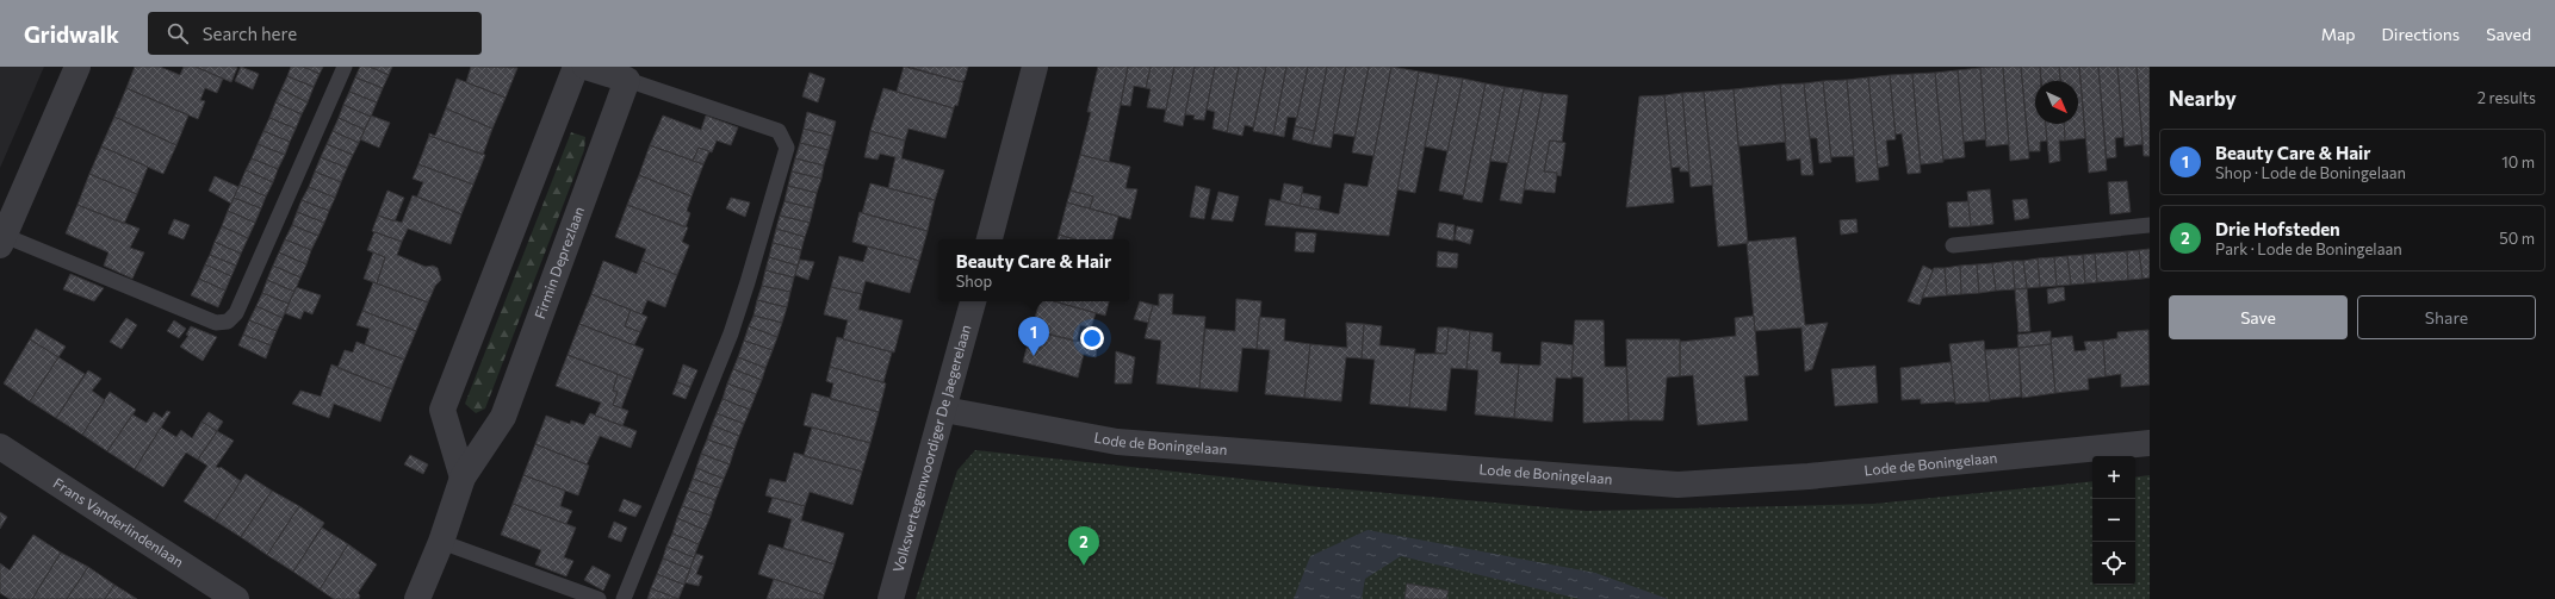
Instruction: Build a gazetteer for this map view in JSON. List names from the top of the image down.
{
  "streets": {
    "street": [
      "Firmin Deprezlaan",
      "Lode de Boningelaan",
      "Volksvertegenwoordiger De Jaegerelaan",
      "Frans Vanderlindenlaan"
    ]
  },
  "crossings": [
    ["Lode de Boningelaan", "Volksvertegenwoordiger De Jaegerelaan"]
  ],
  "north": "bottom right",
  "page": {
    "header": "Gridwalk",
    "search": "Search here",
    "nav": ["Map", "Directions", "Saved"],
    "heading": ["Nearby", "2 results"],
    "list": [
      {
        "mark": "1",
        "name": "Beauty Care & Hair",
        "note": "Shop · Lode de Boningelaan",
        "value": "10 m"
      },
      {
        "mark": "2",
        "name": "Drie Hofsteden",
        "note": "Park · Lode de Boningelaan",
        "value": "50 m"
      }
    ],
    "popup": ["Beauty Care & Hair", "Shop"],
    "buttons": ["Save", "Share"],
    "pins": ["1", "2"],
    "map_buttons": ["+", "−"]
  }
}
